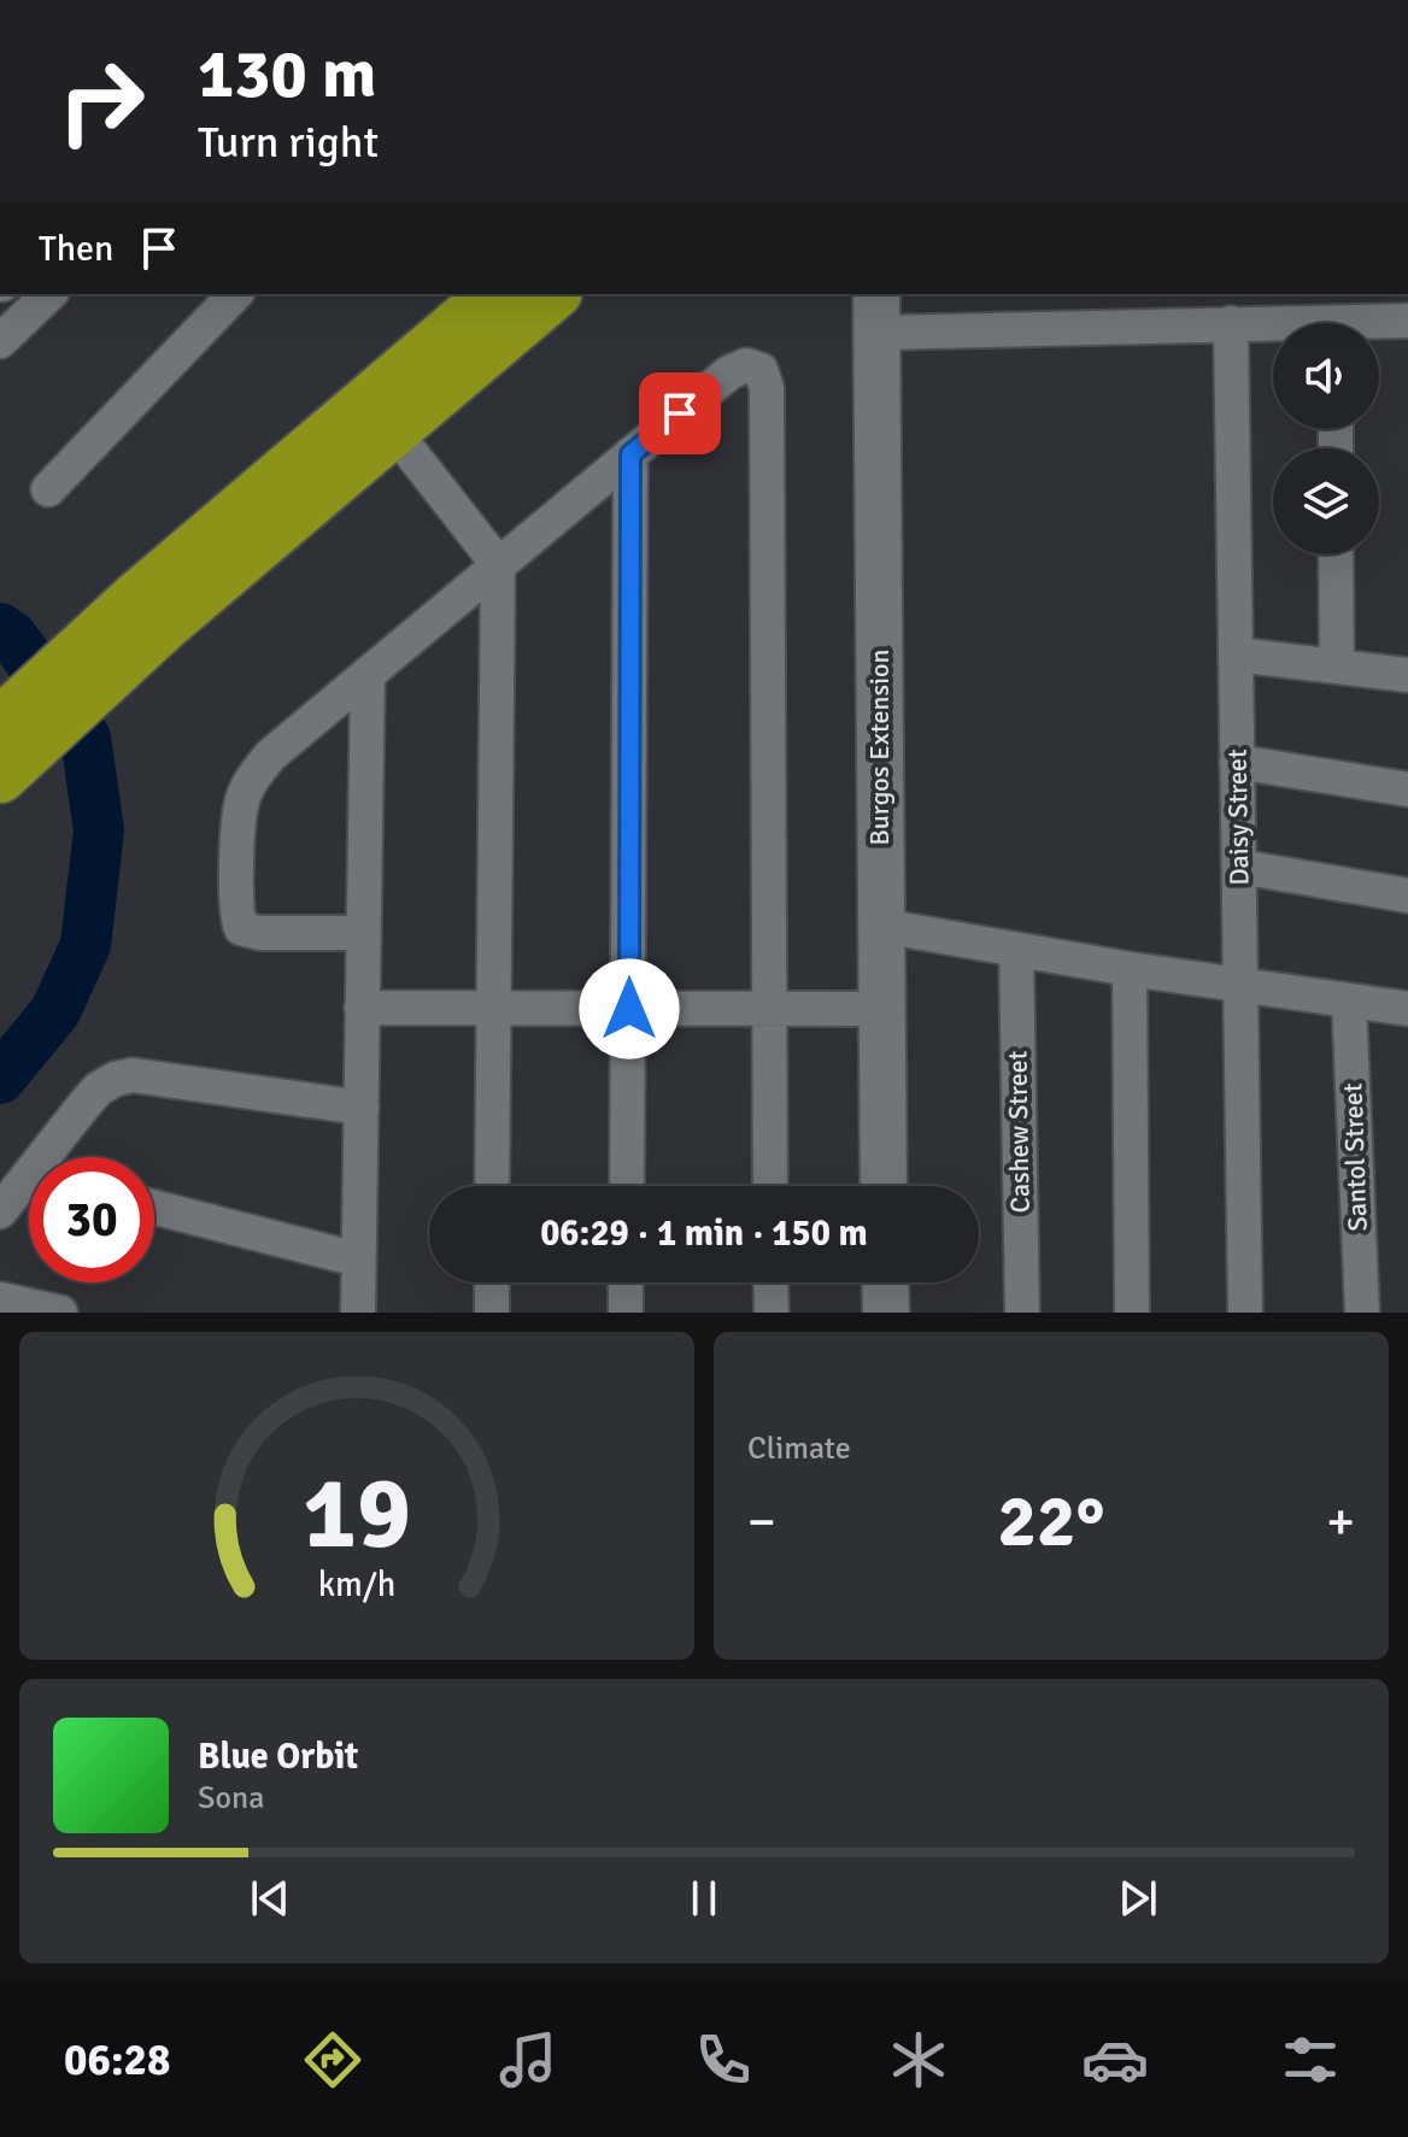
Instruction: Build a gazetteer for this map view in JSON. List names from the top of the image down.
{
  "streets": {
    "main road": ["Burgos Extension"],
    "street": ["Daisy Street", "Cashew Street", "Santol Street"]
  },
  "page": {
    "turn": ["130 m", "Turn right"],
    "then": "Then",
    "limit": "30",
    "trip": "06:29 · 1 min · 150 m",
    "tile": "Climate",
    "heat": ["−", "22°", "+"],
    "song": ["Blue Orbit", "Sona"],
    "tabs": "06:28",
    "gauge": ["19", "km/h"]
  }
}
